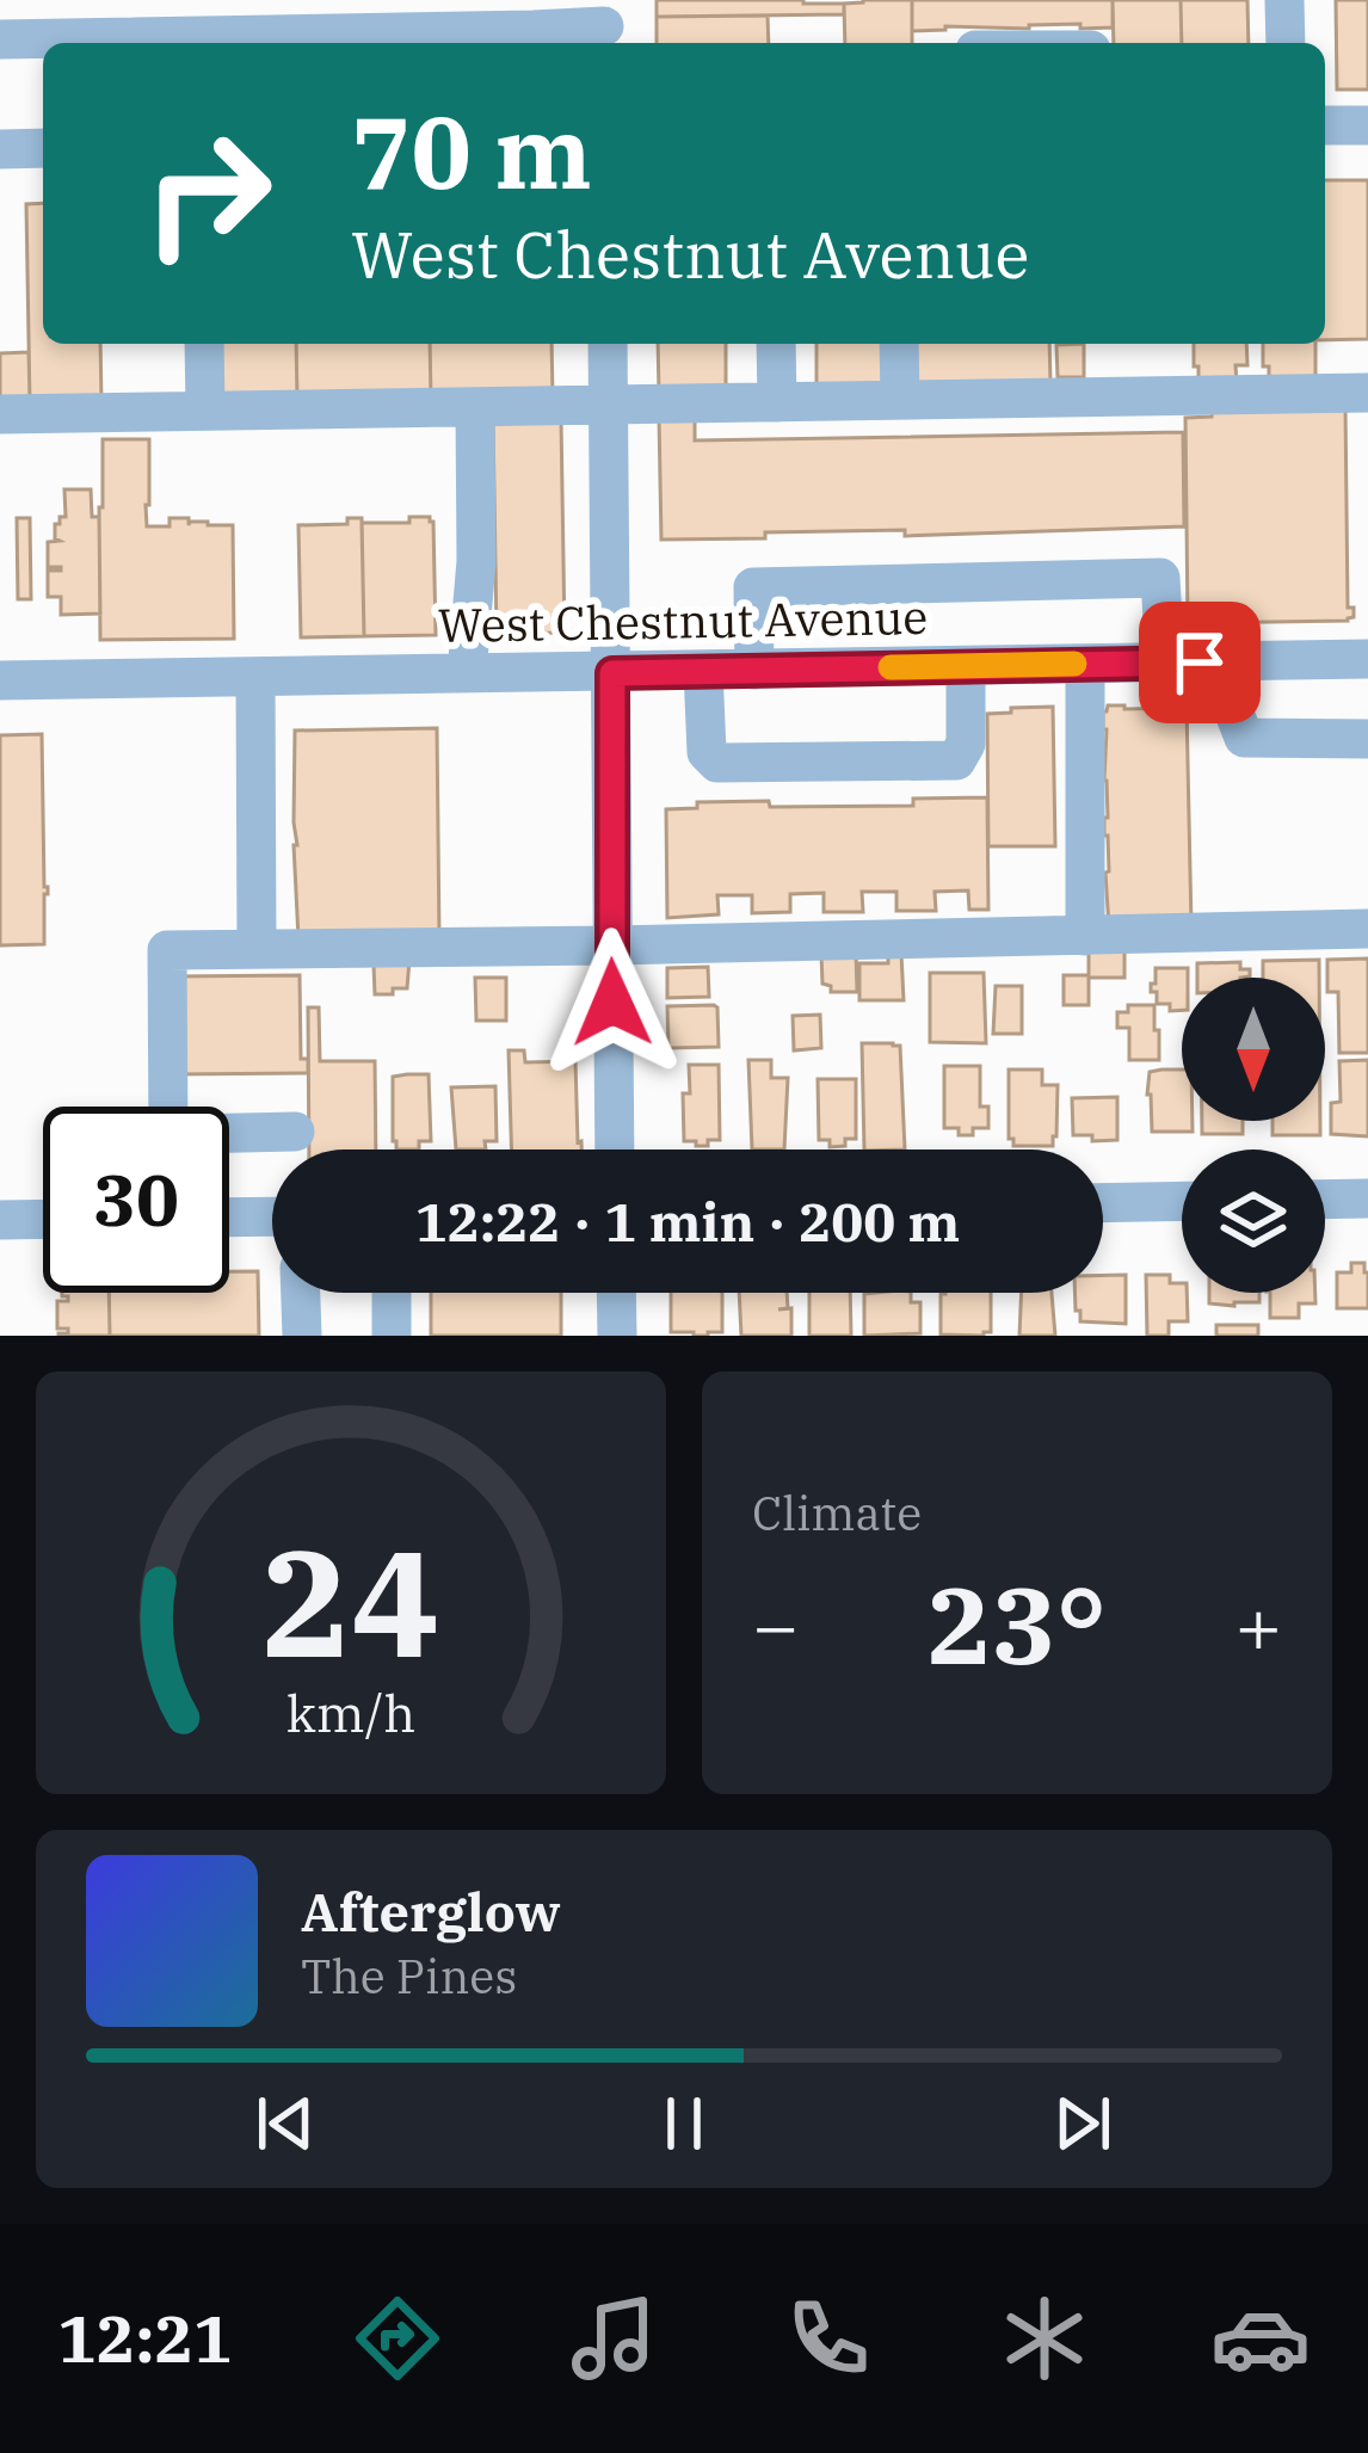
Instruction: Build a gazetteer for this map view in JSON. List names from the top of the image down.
{
  "streets": {
    "street": ["West Chestnut Avenue"]
  },
  "north": "bottom",
  "page": {
    "turn": ["70 m", "West Chestnut Avenue"],
    "limit": "30",
    "trip": "12:22 · 1 min · 200 m",
    "tile": "Climate",
    "heat": ["−", "23°", "+"],
    "song": ["Afterglow", "The Pines"],
    "tabs": "12:21",
    "gauge": ["24", "km/h"]
  }
}
